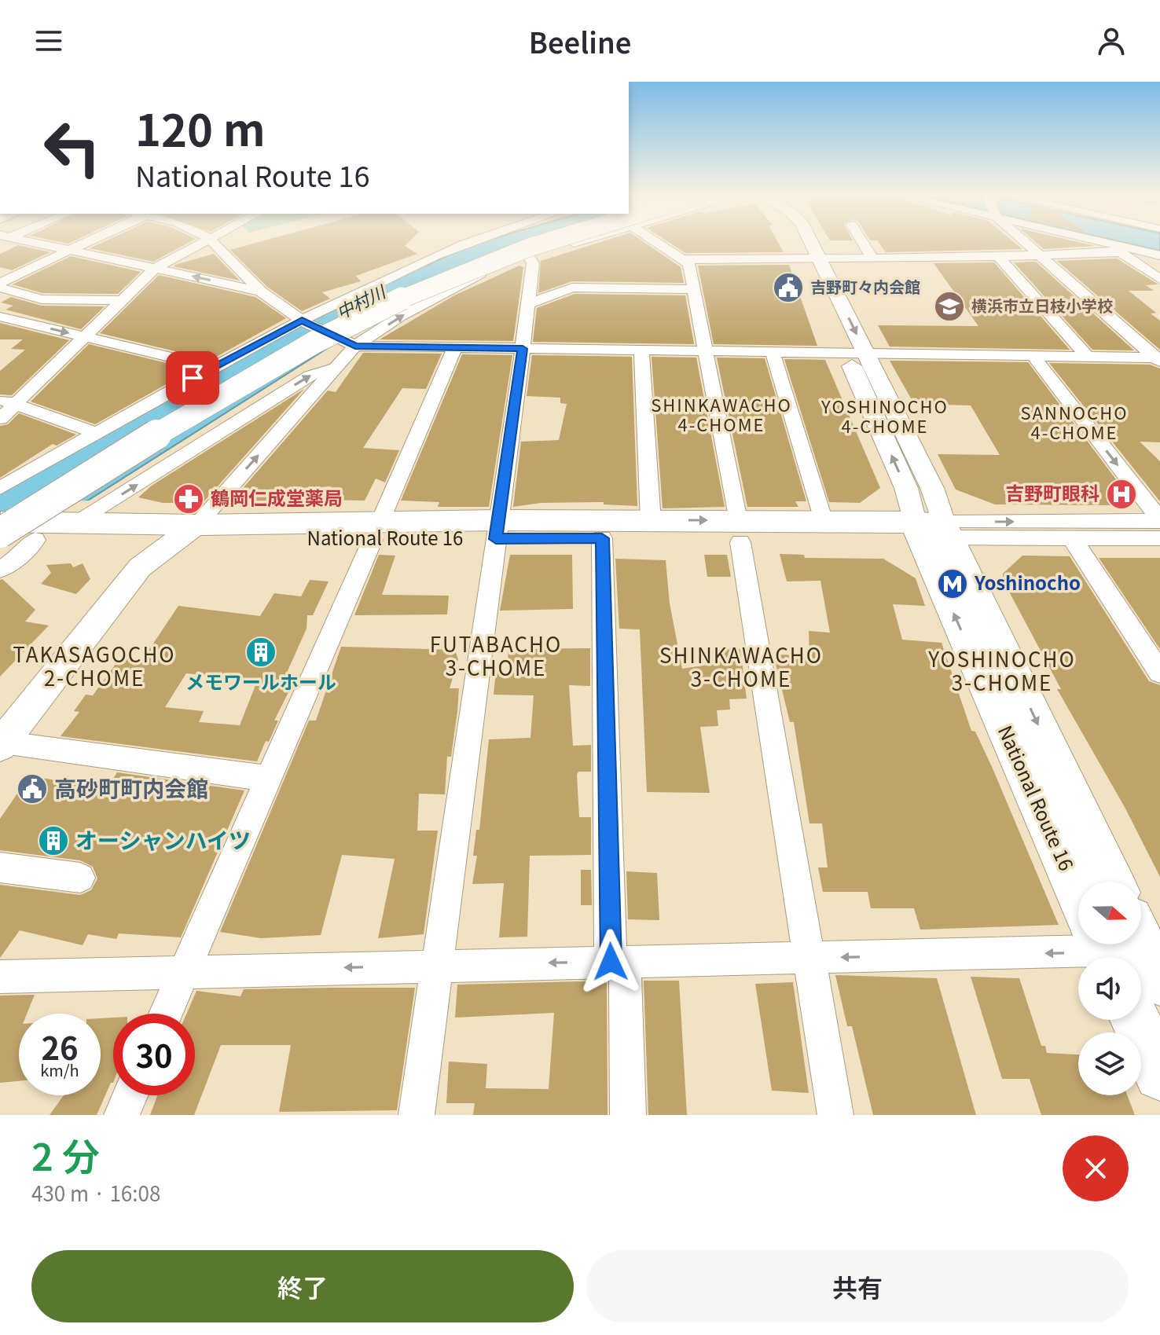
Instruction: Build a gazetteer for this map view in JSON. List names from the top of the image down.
{
  "streets": {
    "highway": ["National Route 16"]
  },
  "districts": [
    "SHINKAWACHO 4-CHOME",
    "YOSHINOCHO 4-CHOME",
    "SANNOCHO 4-CHOME",
    "FUTABACHO 3-CHOME",
    "TAKASAGOCHO 2-CHOME",
    "SHINKAWACHO 3-CHOME",
    "YOSHINOCHO 3-CHOME"
  ],
  "water": ["中村川"],
  "places": {
    "public building": ["吉野町々内会館", "高砂町町内会館"],
    "school or university": ["横浜市立日枝小学校"],
    "hospital": ["吉野町眼科"],
    "pharmacy": ["鶴岡仁成堂薬局"],
    "metro station": ["Yoshinocho"],
    "building": ["メモワールホール", "オーシャンハイツ"]
  },
  "north": "right",
  "page": {
    "header": "Beeline",
    "turn": ["120 m", "National Route 16"],
    "speed": "26 km/h",
    "limit": "30",
    "heading": ["2 分", "430 m · 16:08"],
    "buttons": ["終了", "共有"]
  }
}
